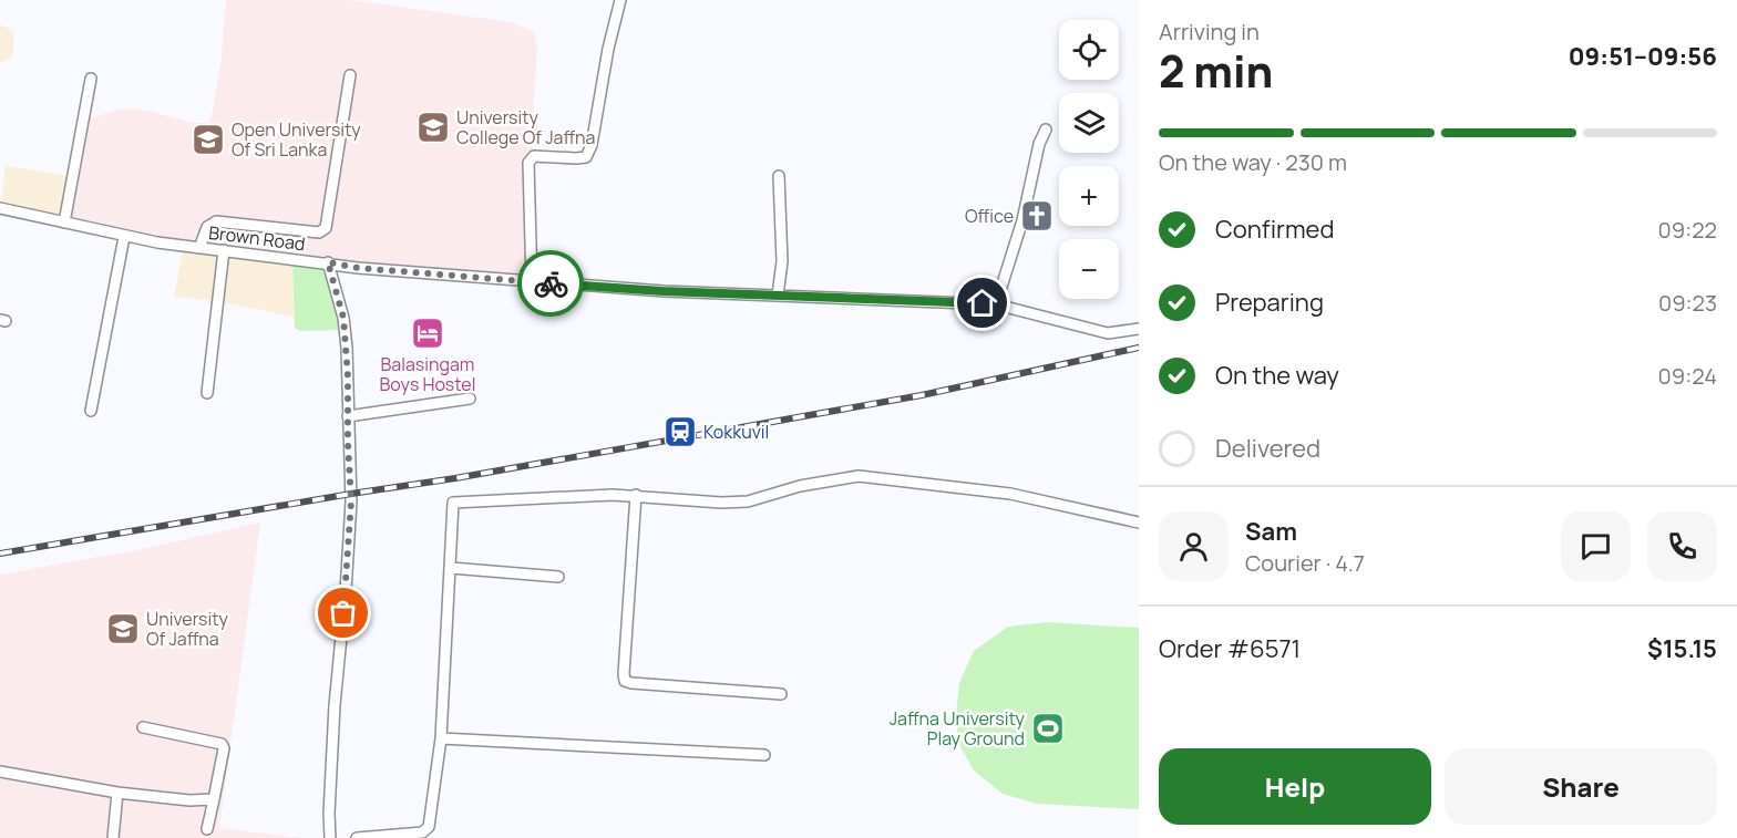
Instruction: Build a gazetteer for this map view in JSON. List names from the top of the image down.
{
  "streets": {
    "street": ["Brown Road"]
  },
  "places": {
    "school or university": ["University College Of Jaffna", "Open University Of Sri Lanka", "University Of Jaffna"],
    "church": ["Office"],
    "hotel": ["Balasingam Boys Hostel"],
    "station": ["Kokkuvil"],
    "sports": ["Jaffna University Play Ground"]
  },
  "page": {
    "heading": ["2 min", "Arriving in", "09:51–09:56"],
    "panel": [
      "Sam",
      "Courier · 4.7",
      "Order #6571",
      "$15.15"
    ],
    "map_buttons": ["+", "−"],
    "bar": "On the way · 230 m",
    "list": [
      ["Confirmed", "09:22"],
      ["Preparing", "09:23"],
      ["On the way", "09:24"],
      "Delivered"
    ],
    "buttons": ["Help", "Share"]
  }
}
